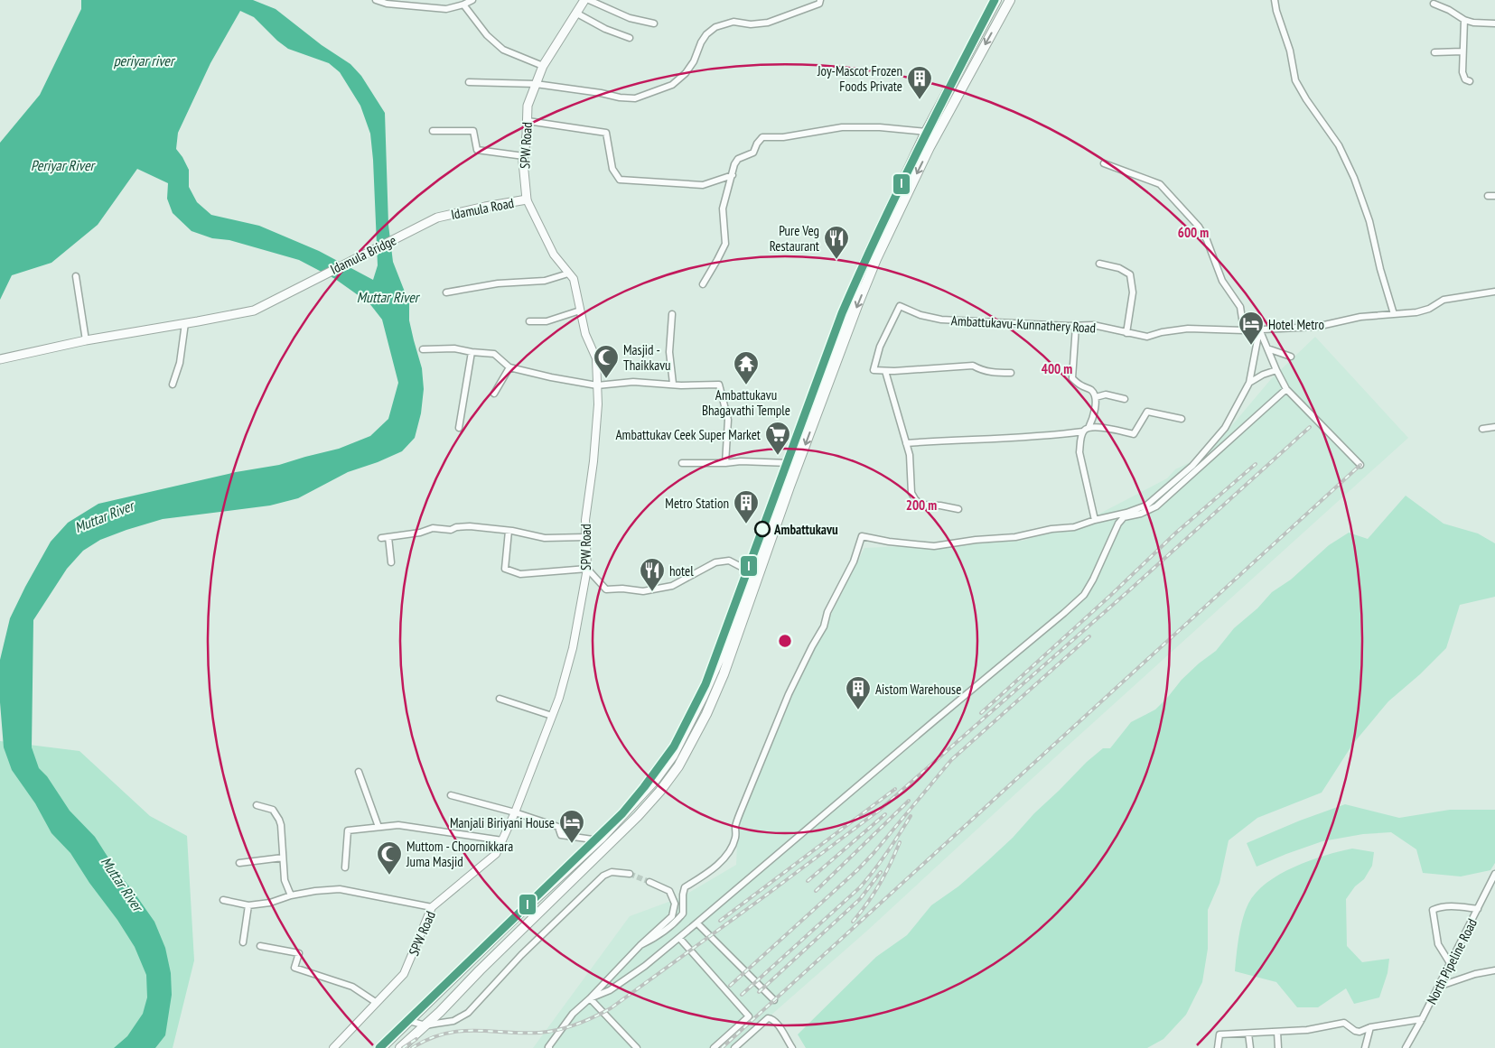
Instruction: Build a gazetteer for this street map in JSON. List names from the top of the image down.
{
  "streets": {
    "main road": ["SPW Road", "Idamula Road", "Idamula Bridge"],
    "street": ["Ambattukavu-Kunnathery Road", "North Pipeline Road"]
  },
  "crossings": [
    ["SPW Road", "Idamula Road"],
    ["Idamula Road", "Idamula Bridge"]
  ],
  "water": ["periyar river", "Periyar River", "Muttar River"],
  "places": {
    "building": ["Joy-Mascot Frozen Foods Private", "Metro Station", "Aistom Warehouse"],
    "restaurant": ["Pure Veg Restaurant", "hotel"],
    "hotel": ["Hotel Metro", "Manjali Biriyani House"],
    "mosque": ["Masjid - Thaikkavu", "Muttom - Choornikkara Juma Masjid"],
    "temple": ["Ambattukavu Bhagavathi Temple"],
    "supermarket": ["Ambattukav Ceek Super Market"],
    "other": ["Ambattukavu"]
  },
  "lines": ["transit line I"],
  "rings": ["600 m", "400 m", "200 m"]
}
